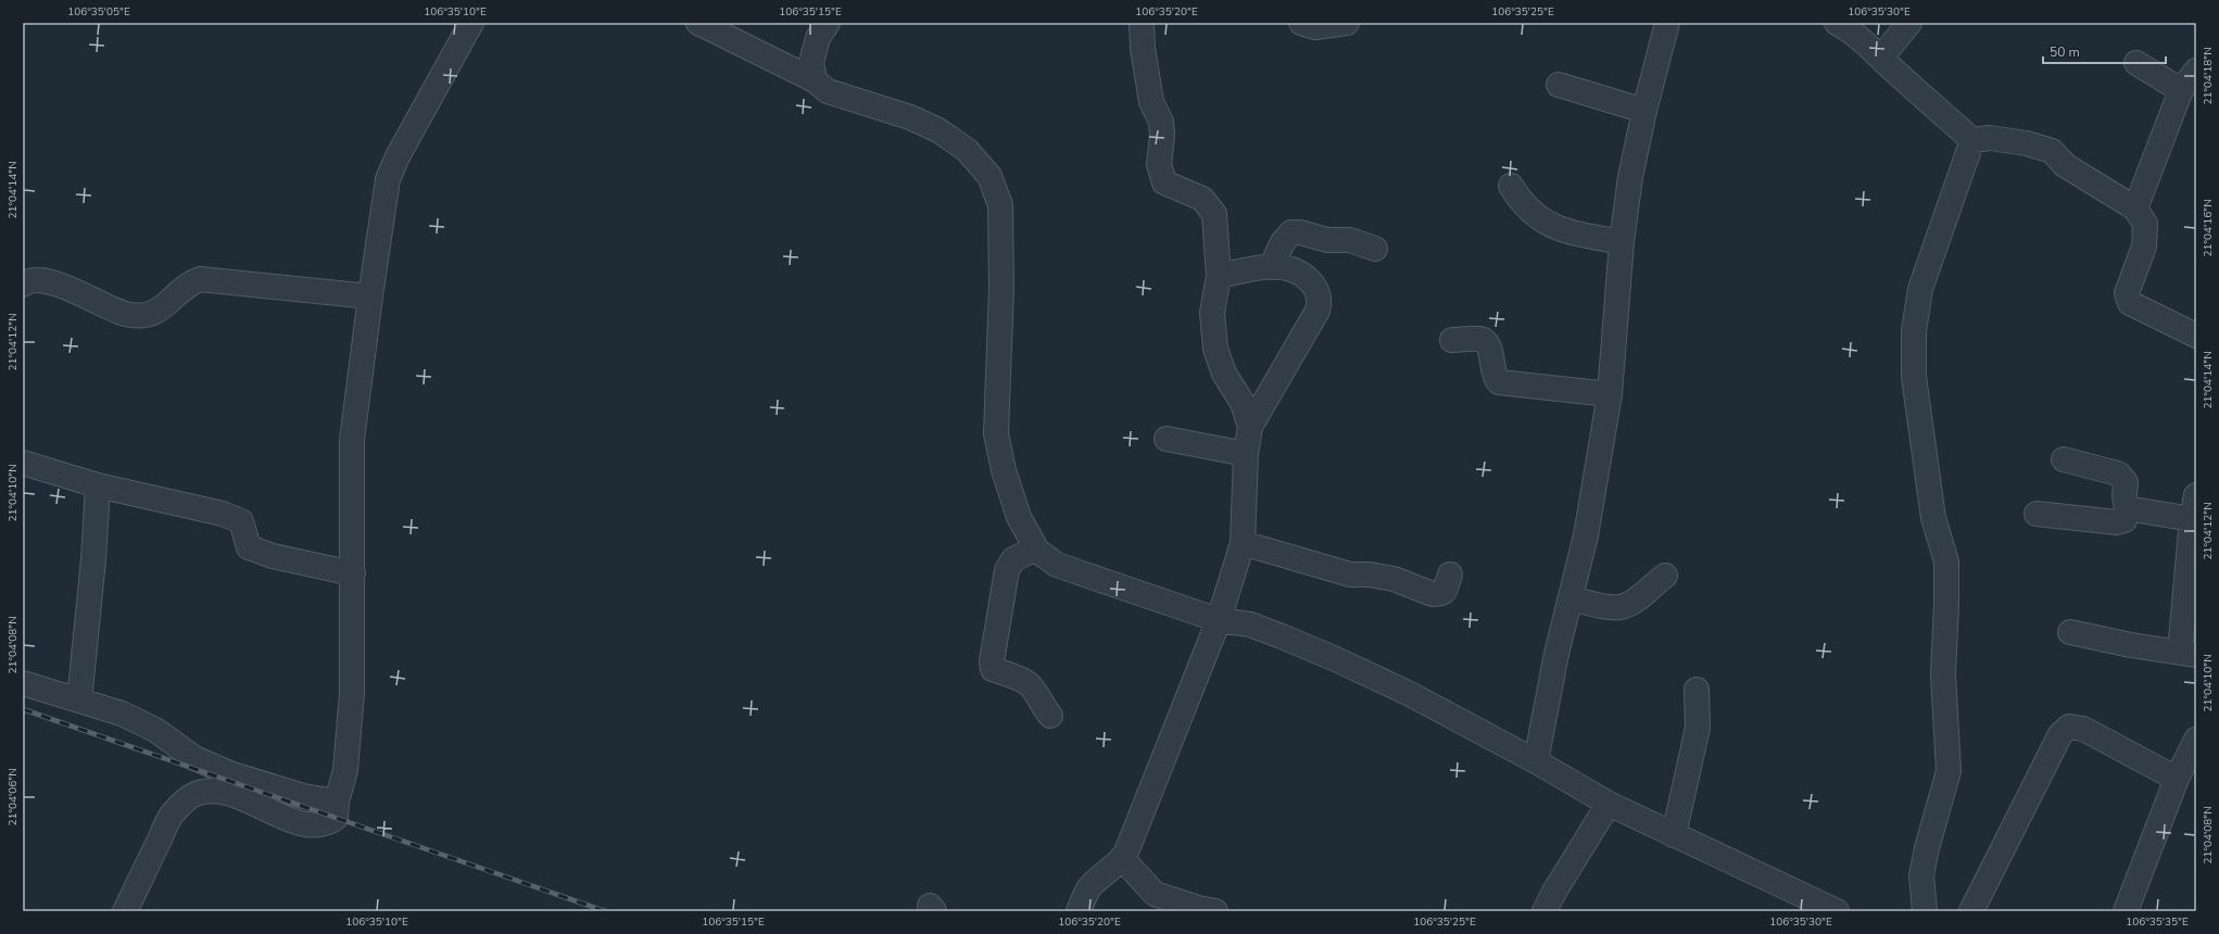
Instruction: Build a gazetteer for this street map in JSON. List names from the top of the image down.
{
  "scale_bar": "50 m",
  "coordinates": [
    "106°35'05\"E",
    "106°35'10\"E",
    "106°35'15\"E",
    "106°35'20\"E",
    "106°35'25\"E",
    "106°35'30\"E",
    "21°04'18\"N",
    "21°04'14\"N",
    "21°04'16\"N",
    "21°04'12\"N",
    "21°04'10\"N",
    "21°04'08\"N",
    "21°04'06\"N",
    "106°35'35\"E"
  ]
}
